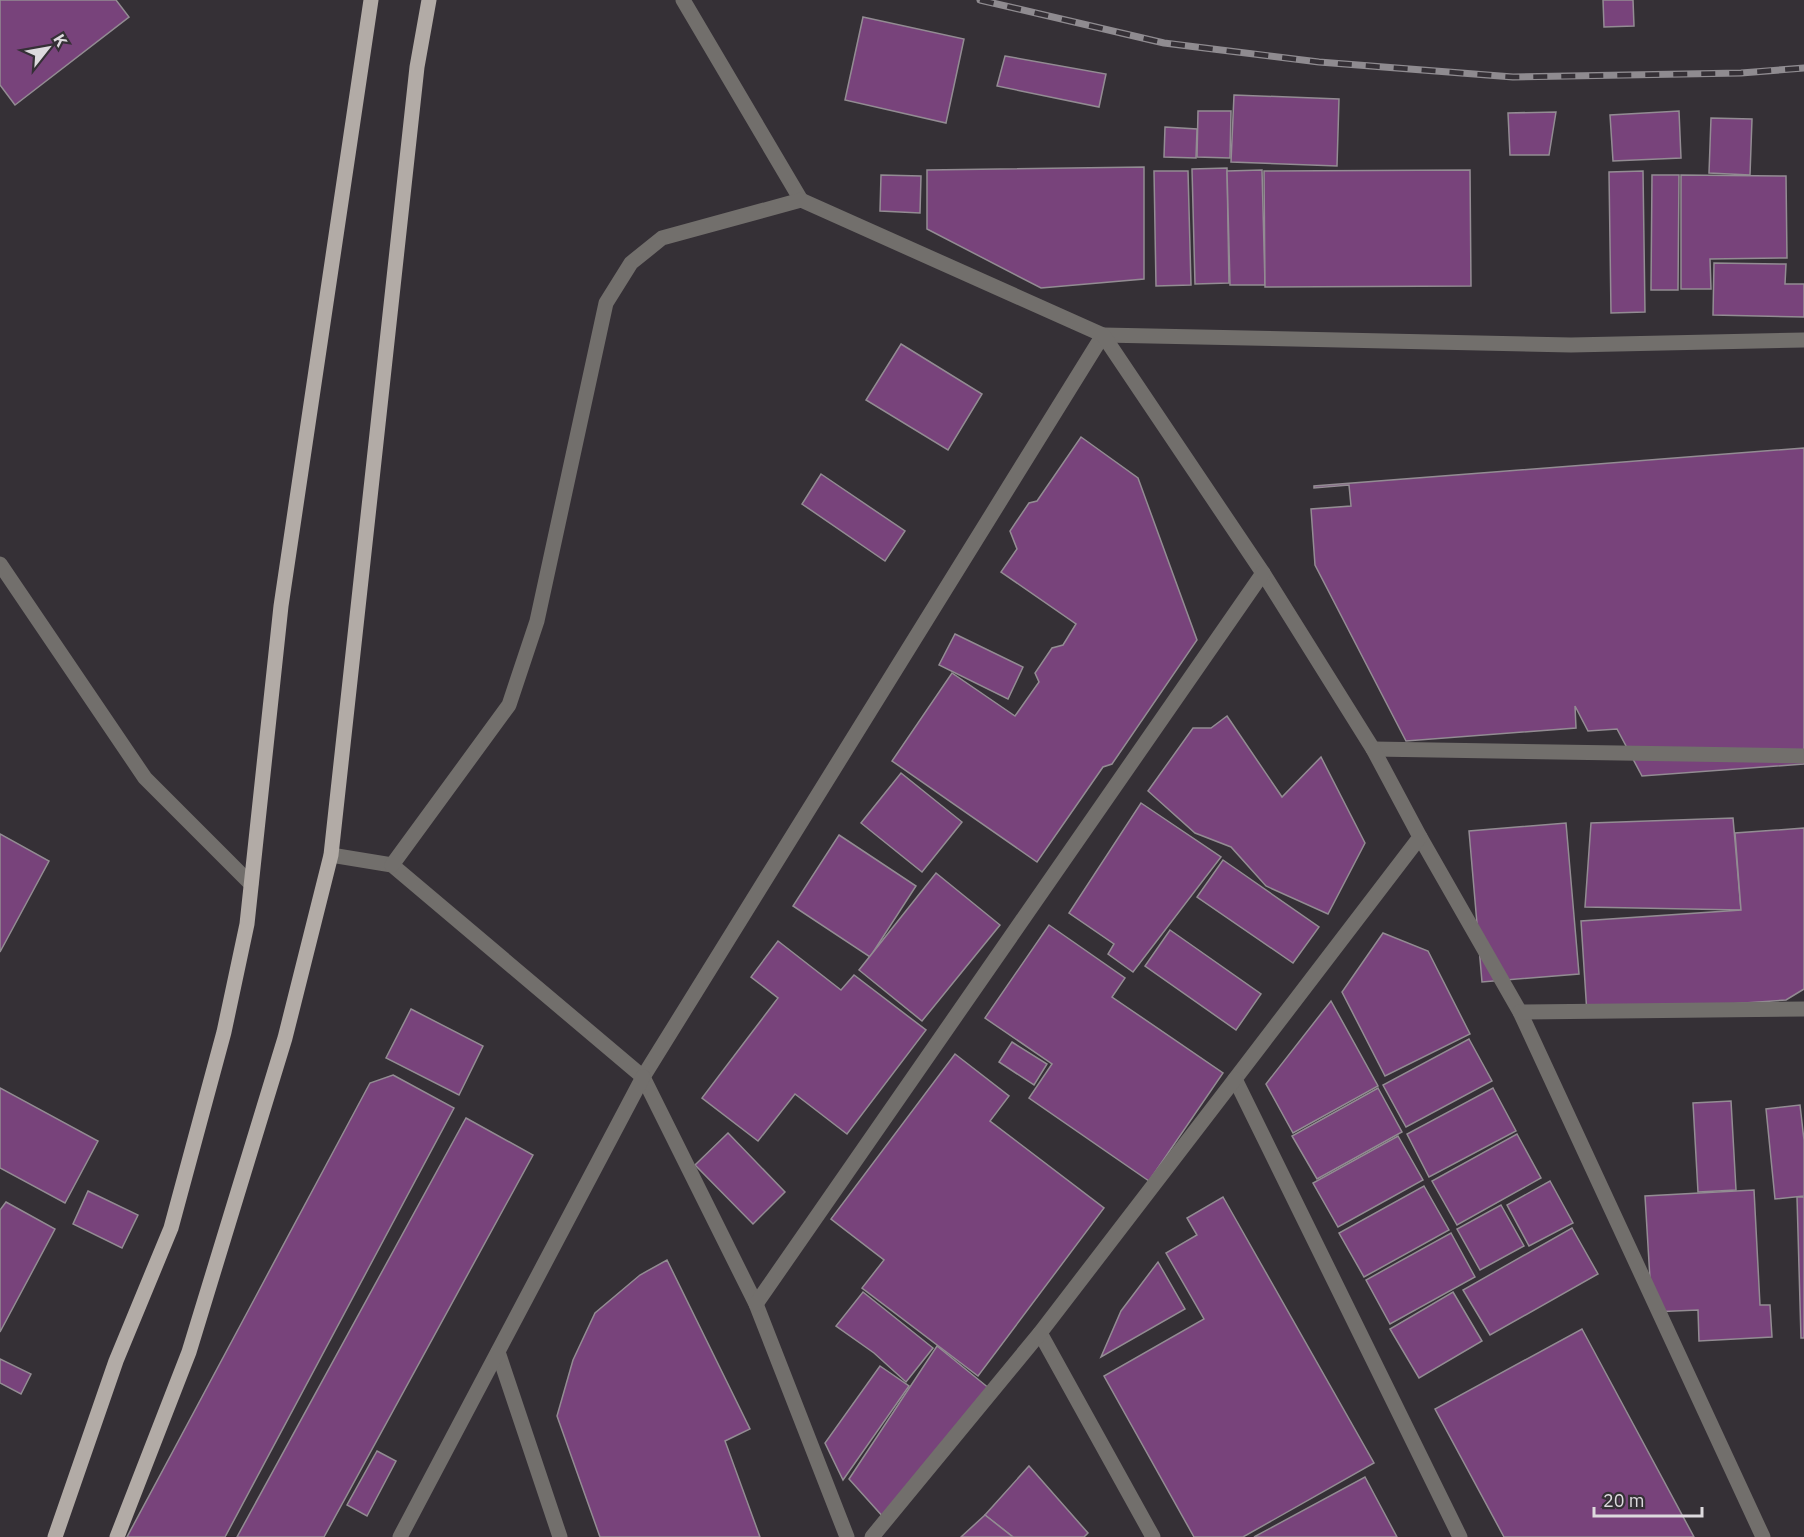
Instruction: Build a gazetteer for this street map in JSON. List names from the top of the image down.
{
  "scale_bar": "20 m",
  "north": "top right"
}
